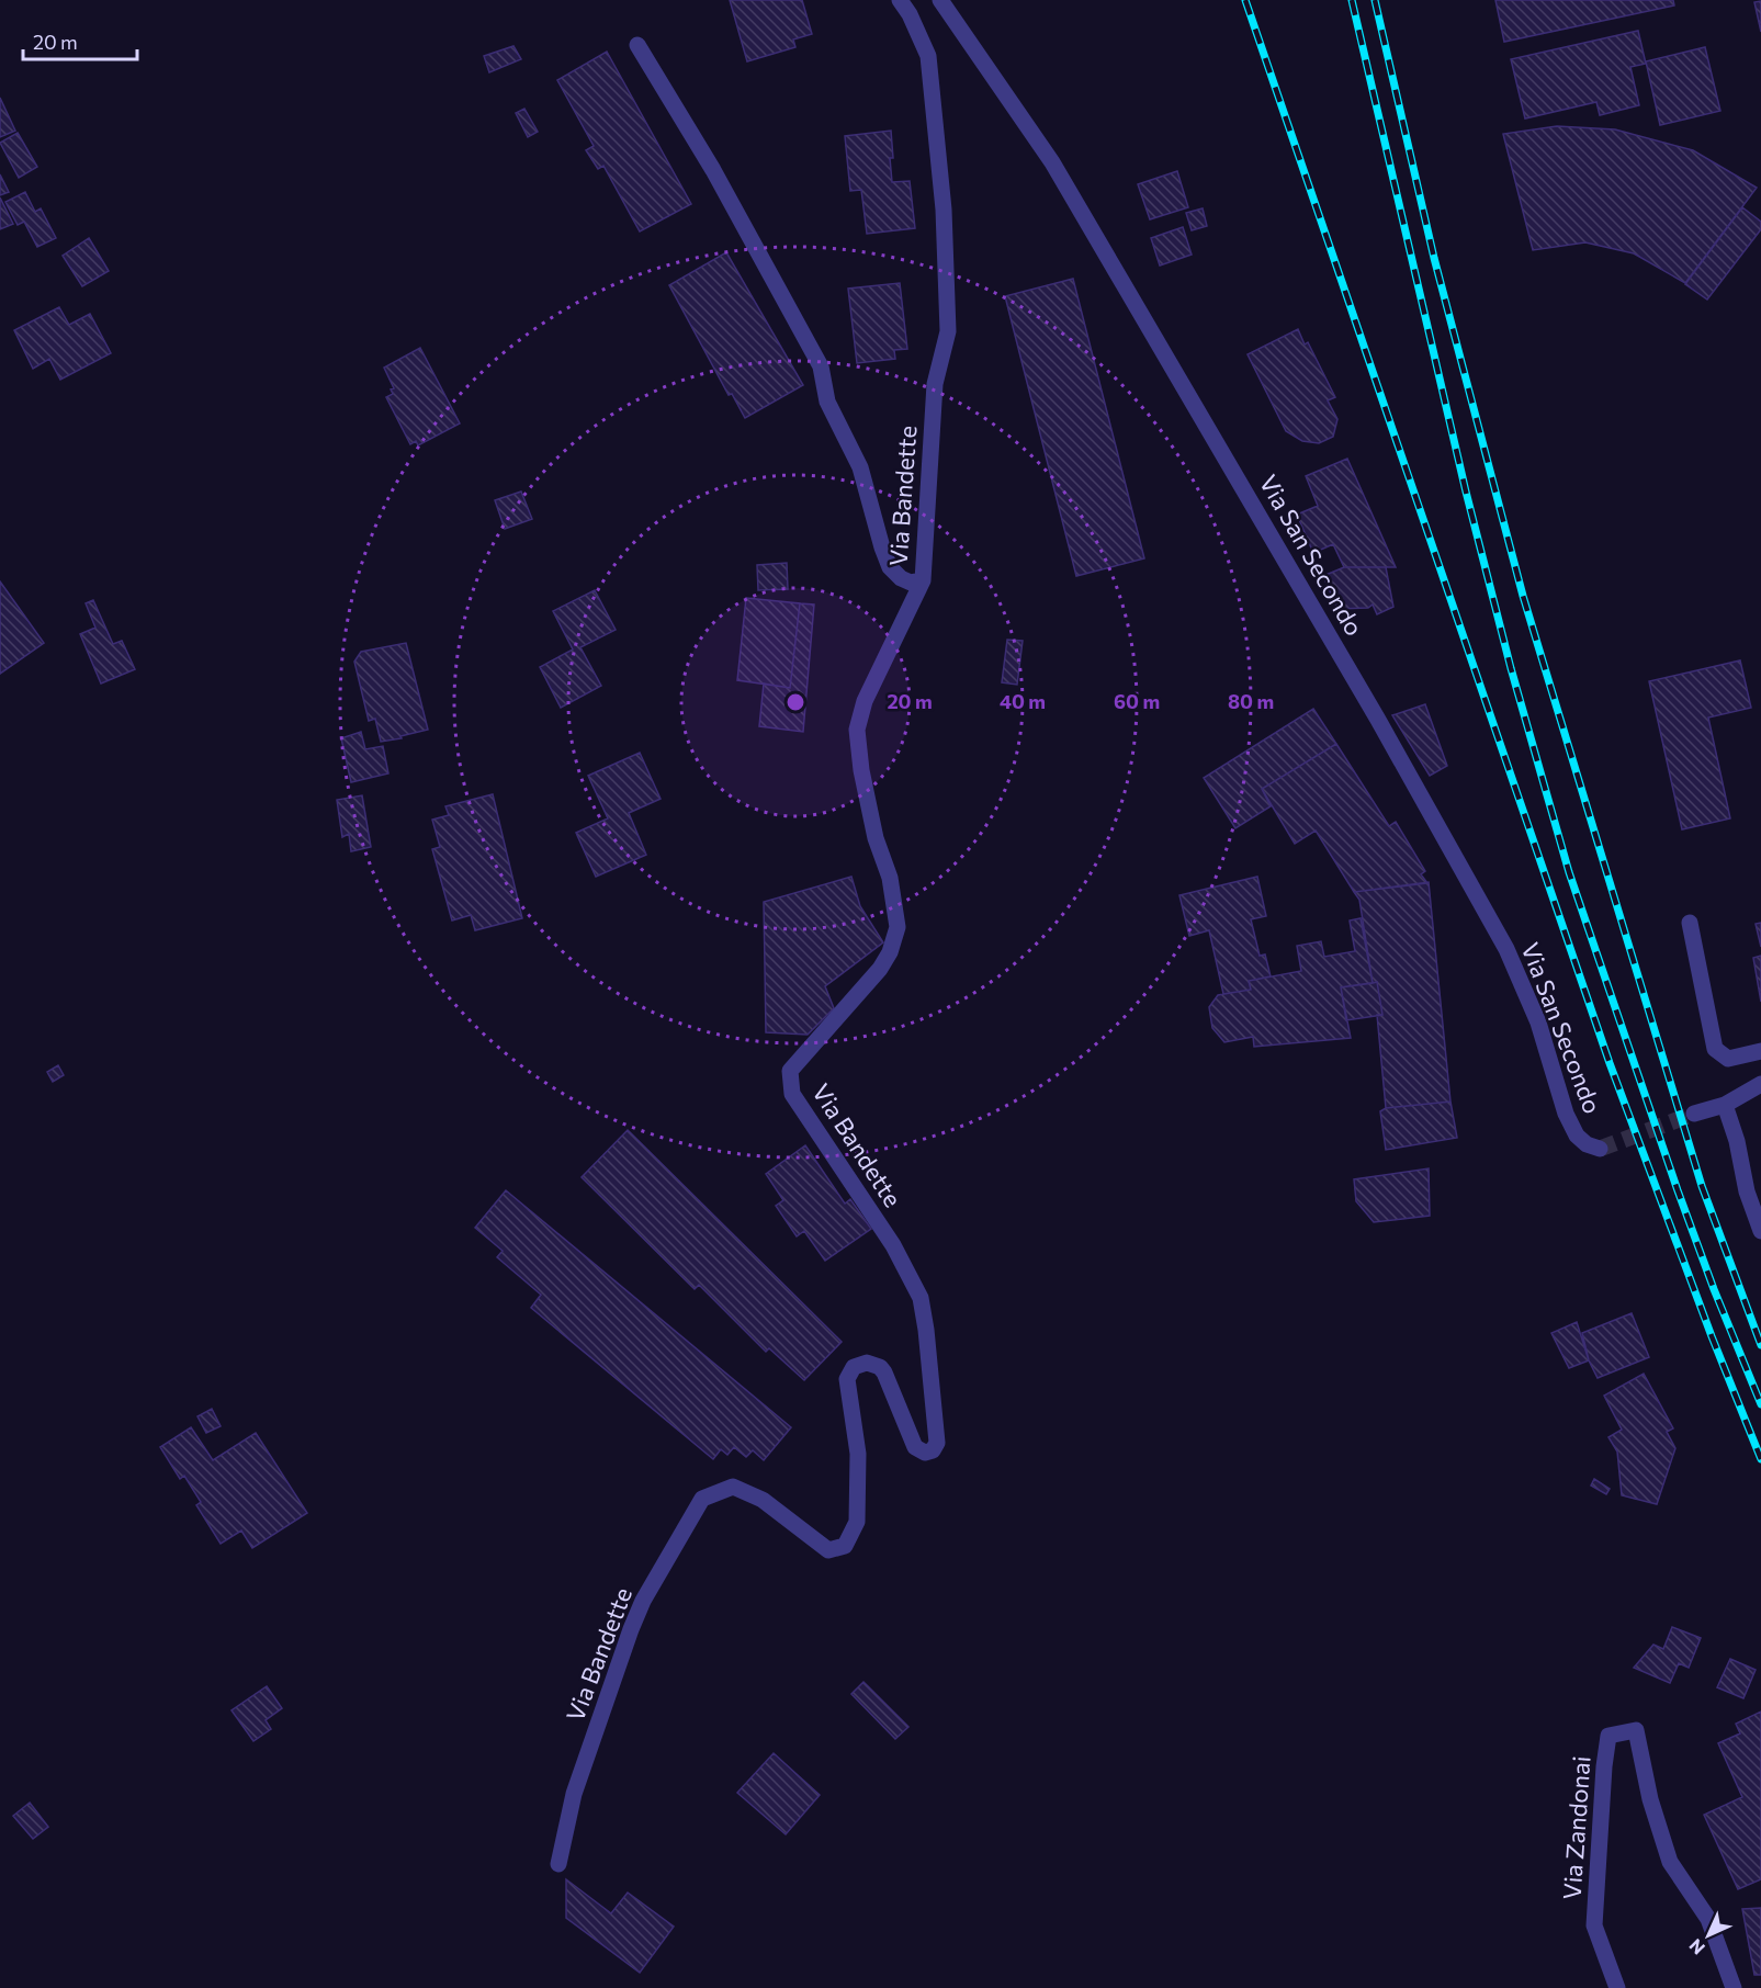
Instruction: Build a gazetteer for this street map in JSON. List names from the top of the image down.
{
  "streets": {
    "street": ["Via Bandette", "Via San Secondo", "Via Zandonai"]
  },
  "scale_bar": "20 m",
  "north": "bottom left",
  "rings": [
    "20 m",
    "40 m",
    "60 m",
    "80 m"
  ]
}
